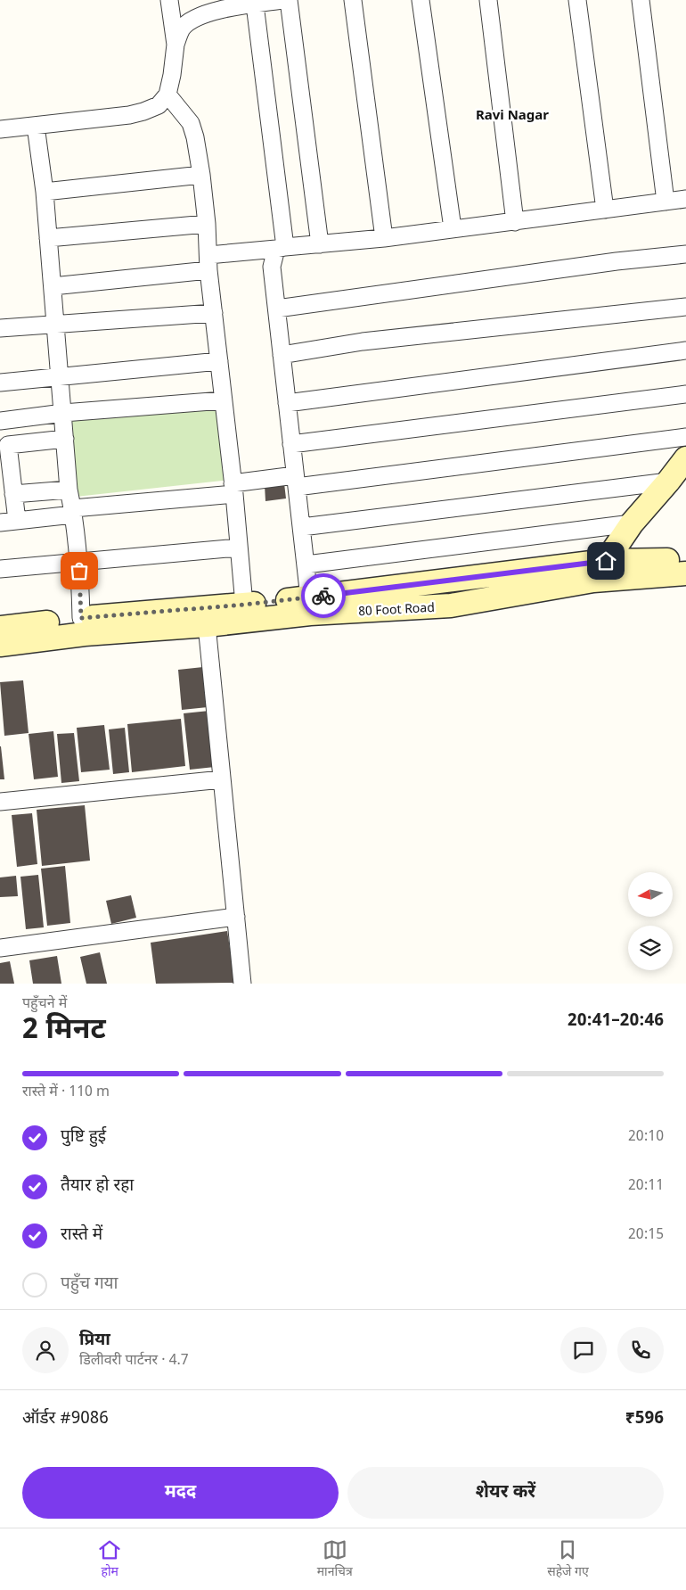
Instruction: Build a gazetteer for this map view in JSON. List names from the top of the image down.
{
  "streets": {
    "street": ["80 Foot Road"]
  },
  "districts": ["Ravi Nagar"],
  "north": "left",
  "page": {
    "heading": ["2 मिनट", "पहुँचने में", "20:41–20:46"],
    "panel": [
      "प्रिया",
      "डिलीवरी पार्टनर · 4.7",
      "ऑर्डर #9086",
      "₹596"
    ],
    "bar": "रास्ते में · 110 m",
    "list": [
      ["पुष्टि हुई", "20:10"],
      ["तैयार हो रहा", "20:11"],
      ["रास्ते में", "20:15"],
      "पहुँच गया"
    ],
    "buttons": ["मदद", "शेयर करें"],
    "tabs": ["होम", "मानचित्र", "सहेजे गए"]
  }
}
